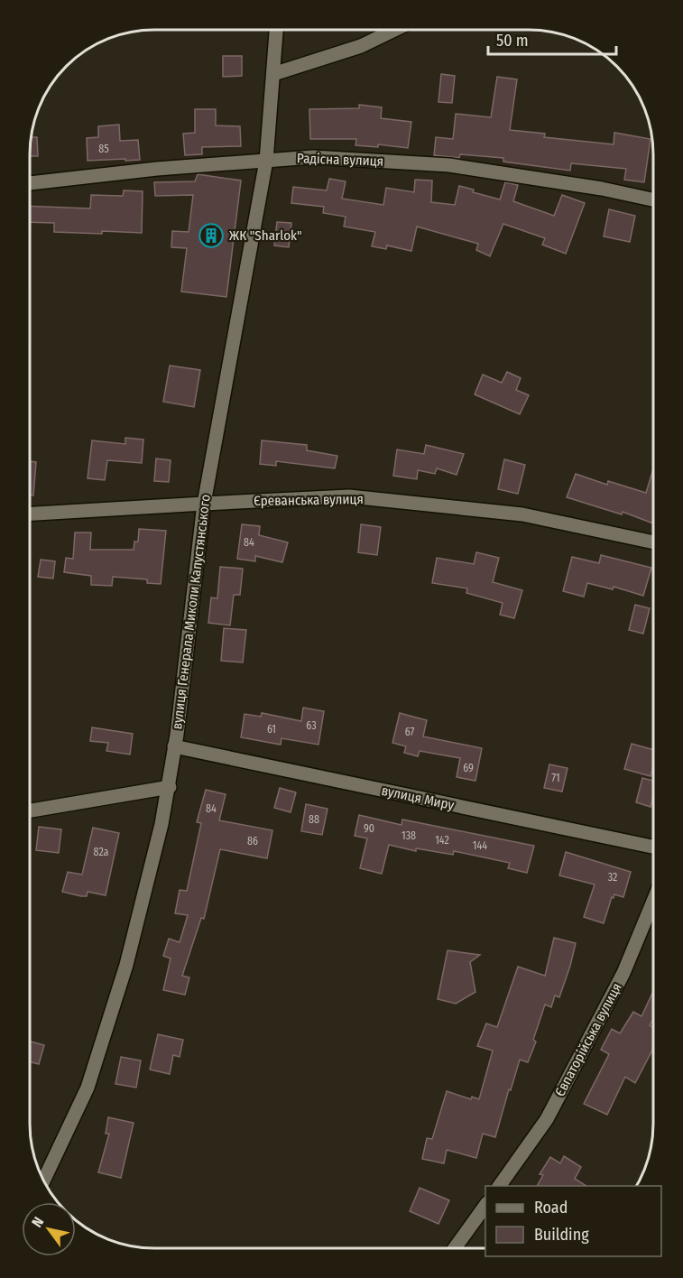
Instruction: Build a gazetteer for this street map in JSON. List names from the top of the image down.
{
  "streets": {
    "street": [
      "Радісна вулиця",
      "Єреванська вулиця",
      "вулиця Генерала Миколи Капустянського",
      "вулиця Миру",
      "Євпаторійська вулиця"
    ]
  },
  "crossings": [
    ["Радісна вулиця", "вулиця Генерала Миколи Капустянського"],
    ["Єреванська вулиця", "вулиця Генерала Миколи Капустянського"],
    ["вулиця Генерала Миколи Капустянського", "вулиця Миру"]
  ],
  "places": {
    "building": ["ЖК \"Sharlok\""]
  },
  "house_numbers": [
    "85",
    "84",
    "63",
    "61",
    "67",
    "69",
    "71",
    "84",
    "88",
    "90",
    "138",
    "142",
    "86",
    "144",
    "82а",
    "32"
  ],
  "legend": ["Road", "Building"],
  "scale_bar": "50 m",
  "north": "top left"
}
